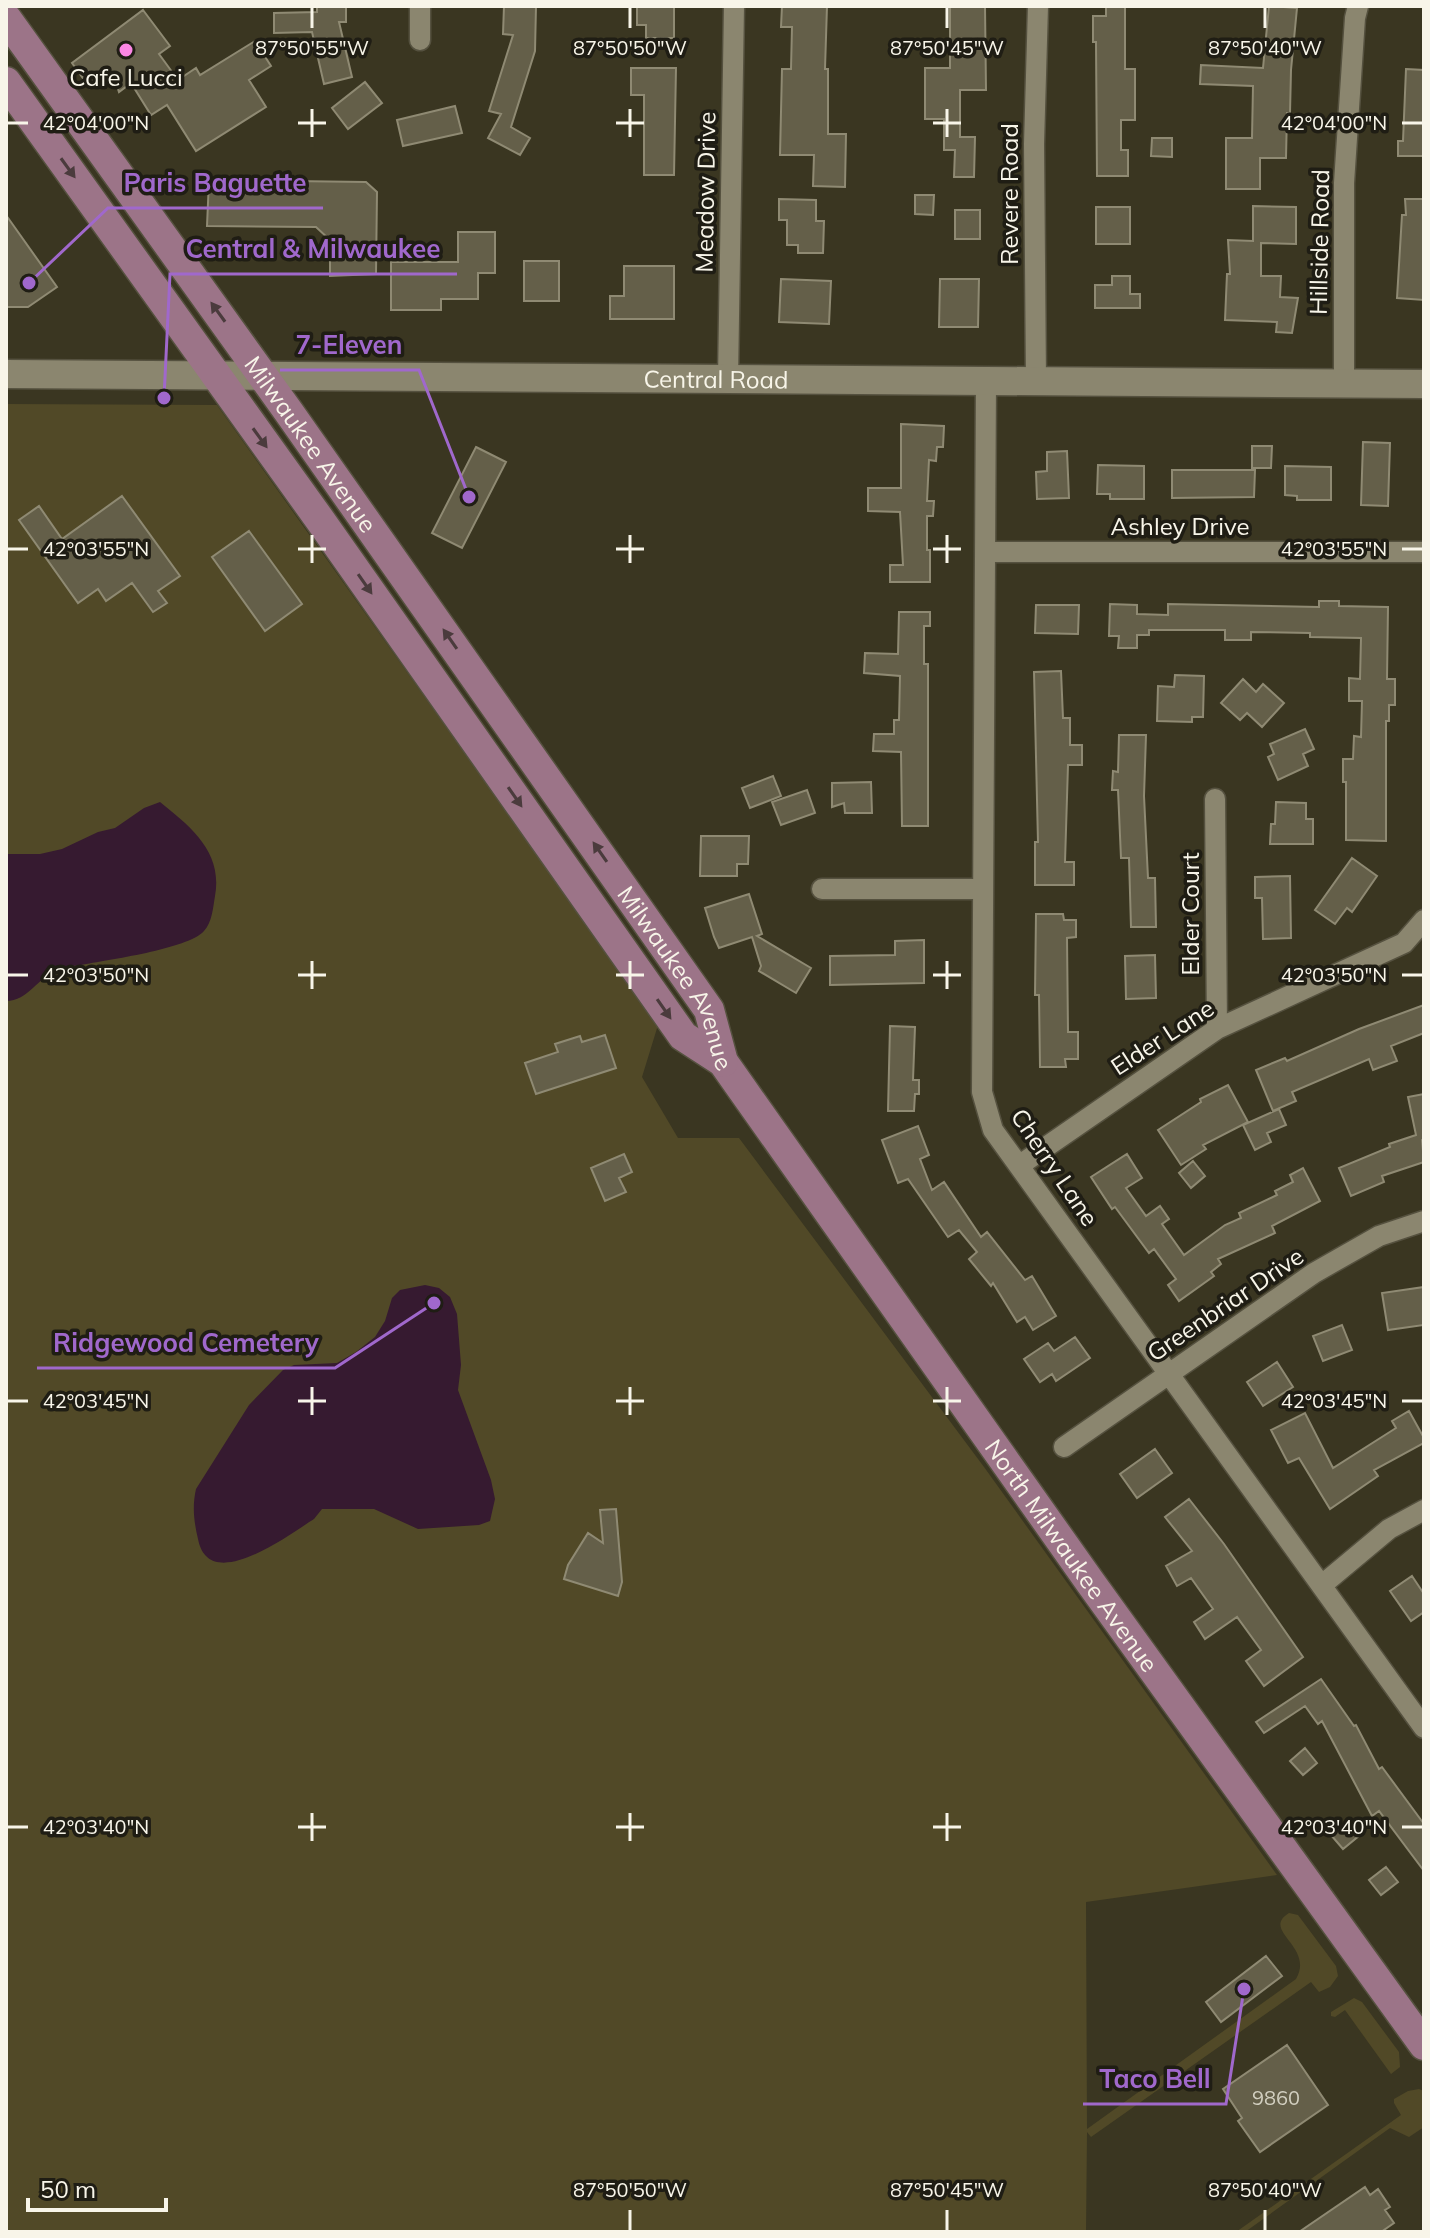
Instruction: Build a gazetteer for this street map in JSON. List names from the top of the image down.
{
  "streets": {
    "main road": ["Central Road", "Milwaukee Avenue", "North Milwaukee Avenue"],
    "street": [
      "Meadow Drive",
      "Revere Road",
      "Hillside Road",
      "Ashley Drive",
      "Elder Court",
      "Elder Lane",
      "Cherry Lane",
      "Greenbriar Drive"
    ]
  },
  "crossings": [
    ["Meadow Drive", "Central Road"],
    ["Revere Road", "Central Road"],
    ["Hillside Road", "Central Road"],
    ["Central Road", "Milwaukee Avenue"],
    ["Central Road", "Cherry Lane"],
    ["Milwaukee Avenue", "North Milwaukee Avenue"],
    ["Ashley Drive", "Cherry Lane"],
    ["Elder Court", "Elder Lane"],
    ["Elder Lane", "Cherry Lane"],
    ["Cherry Lane", "Greenbriar Drive"]
  ],
  "places": [
    "Cafe Lucci",
    "Paris Baguette",
    "Central & Milwaukee",
    "7-Eleven",
    "Ridgewood Cemetery",
    "Taco Bell"
  ],
  "house_numbers": ["9860"],
  "scale_bar": "50 m",
  "coordinates": [
    "87°50'55\"W",
    "87°50'50\"W",
    "87°50'45\"W",
    "87°50'40\"W",
    "42°04'00\"N",
    "42°03'55\"N",
    "42°03'50\"N",
    "42°03'45\"N",
    "42°03'40\"N"
  ]
}
